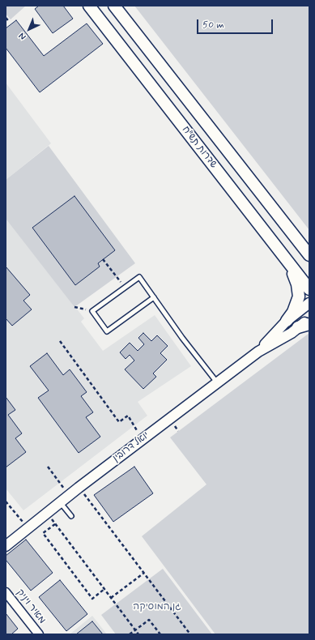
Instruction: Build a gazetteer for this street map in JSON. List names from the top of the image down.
{
  "streets": {
    "main road": ["שדרות תש\"ח"],
    "street": ["יואל דרובין", "מאיר ויניק"]
  },
  "parks": ["גן המוסיקה"],
  "scale_bar": "50 m",
  "north": "bottom left"
}
